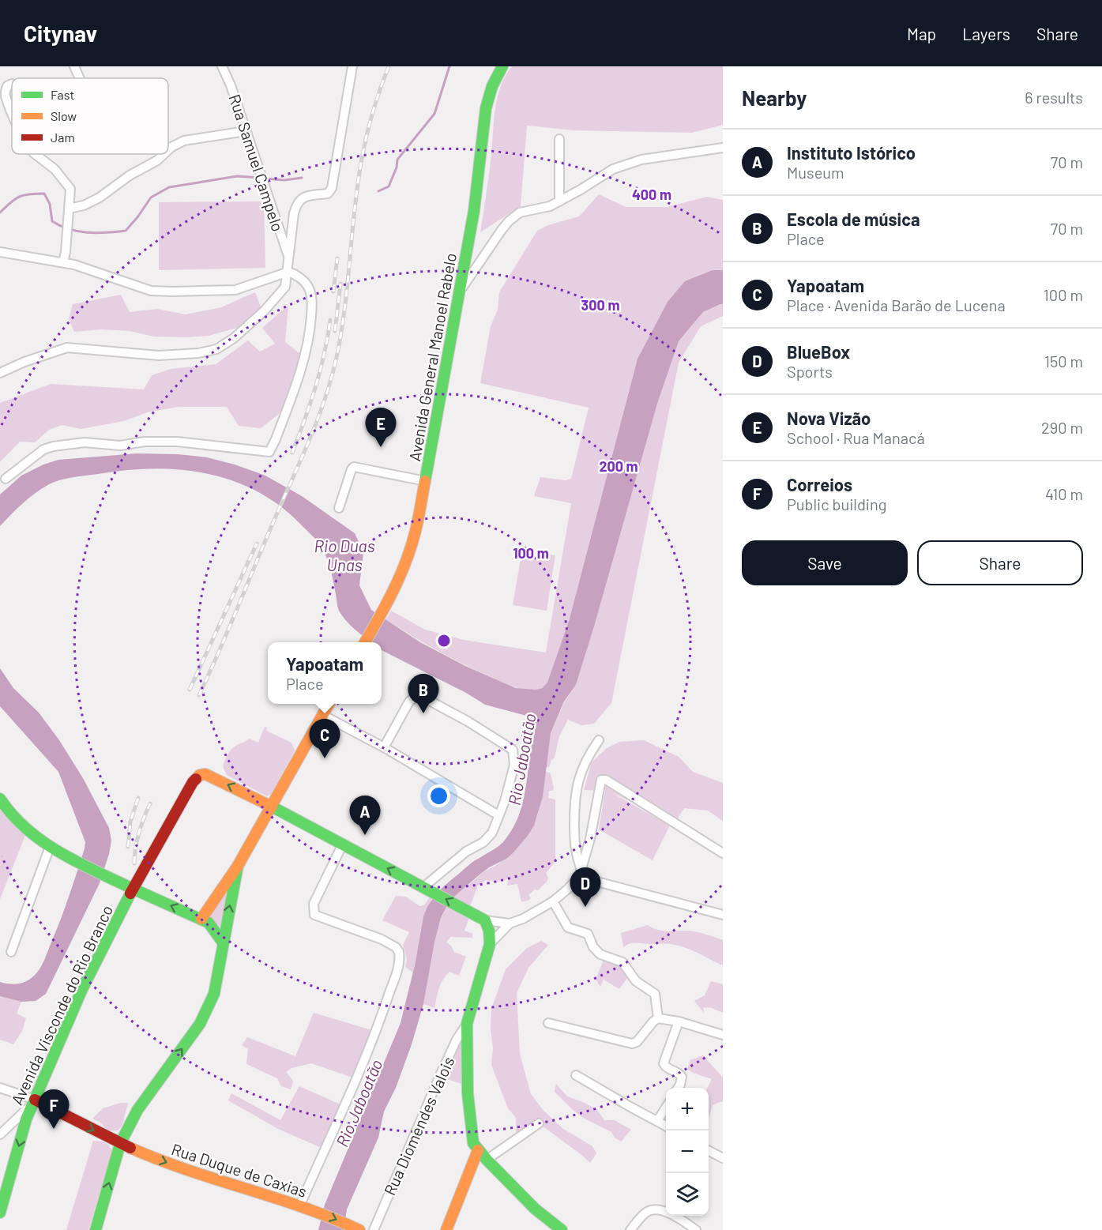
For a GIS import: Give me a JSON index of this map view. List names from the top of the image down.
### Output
{
  "streets": {
    "main road": ["Avenida General Manoel Rabelo", "Avenida Visconde do Rio Branco", "Rua Duque de Caxias"],
    "street": ["Rua Samuel Campelo", "Rua Diomendes Valois"]
  },
  "one_way": ["Rua Duque de Caxias"],
  "water": ["Rio Duas Unas", "Rio Jaboatão"],
  "legend": ["Fast", "Slow", "Jam"],
  "page": {
    "header": "Citynav",
    "nav": ["Map", "Layers", "Share"],
    "heading": ["Nearby", "6 results"],
    "list": [
      {
        "mark": "A",
        "name": "Instituto Istórico",
        "note": "Museum",
        "value": "70 m"
      },
      {
        "mark": "B",
        "name": "Escola de música",
        "note": "Place",
        "value": "70 m"
      },
      {
        "mark": "C",
        "name": "Yapoatam",
        "note": "Place · Avenida Barão de Lucena",
        "value": "100 m"
      },
      {
        "mark": "D",
        "name": "BlueBox",
        "note": "Sports",
        "value": "150 m"
      },
      {
        "mark": "E",
        "name": "Nova Vizão",
        "note": "School · Rua Manacá",
        "value": "290 m"
      },
      {
        "mark": "F",
        "name": "Correios",
        "note": "Public building",
        "value": "410 m"
      }
    ],
    "pins": [
      "E",
      "B",
      "C",
      "A",
      "D",
      "F"
    ],
    "buttons": ["Save", "Share"],
    "popup": ["Yapoatam", "Place"],
    "map_buttons": ["+", "−"]
  },
  "rings": [
    "400 m",
    "300 m",
    "200 m",
    "100 m"
  ]
}
